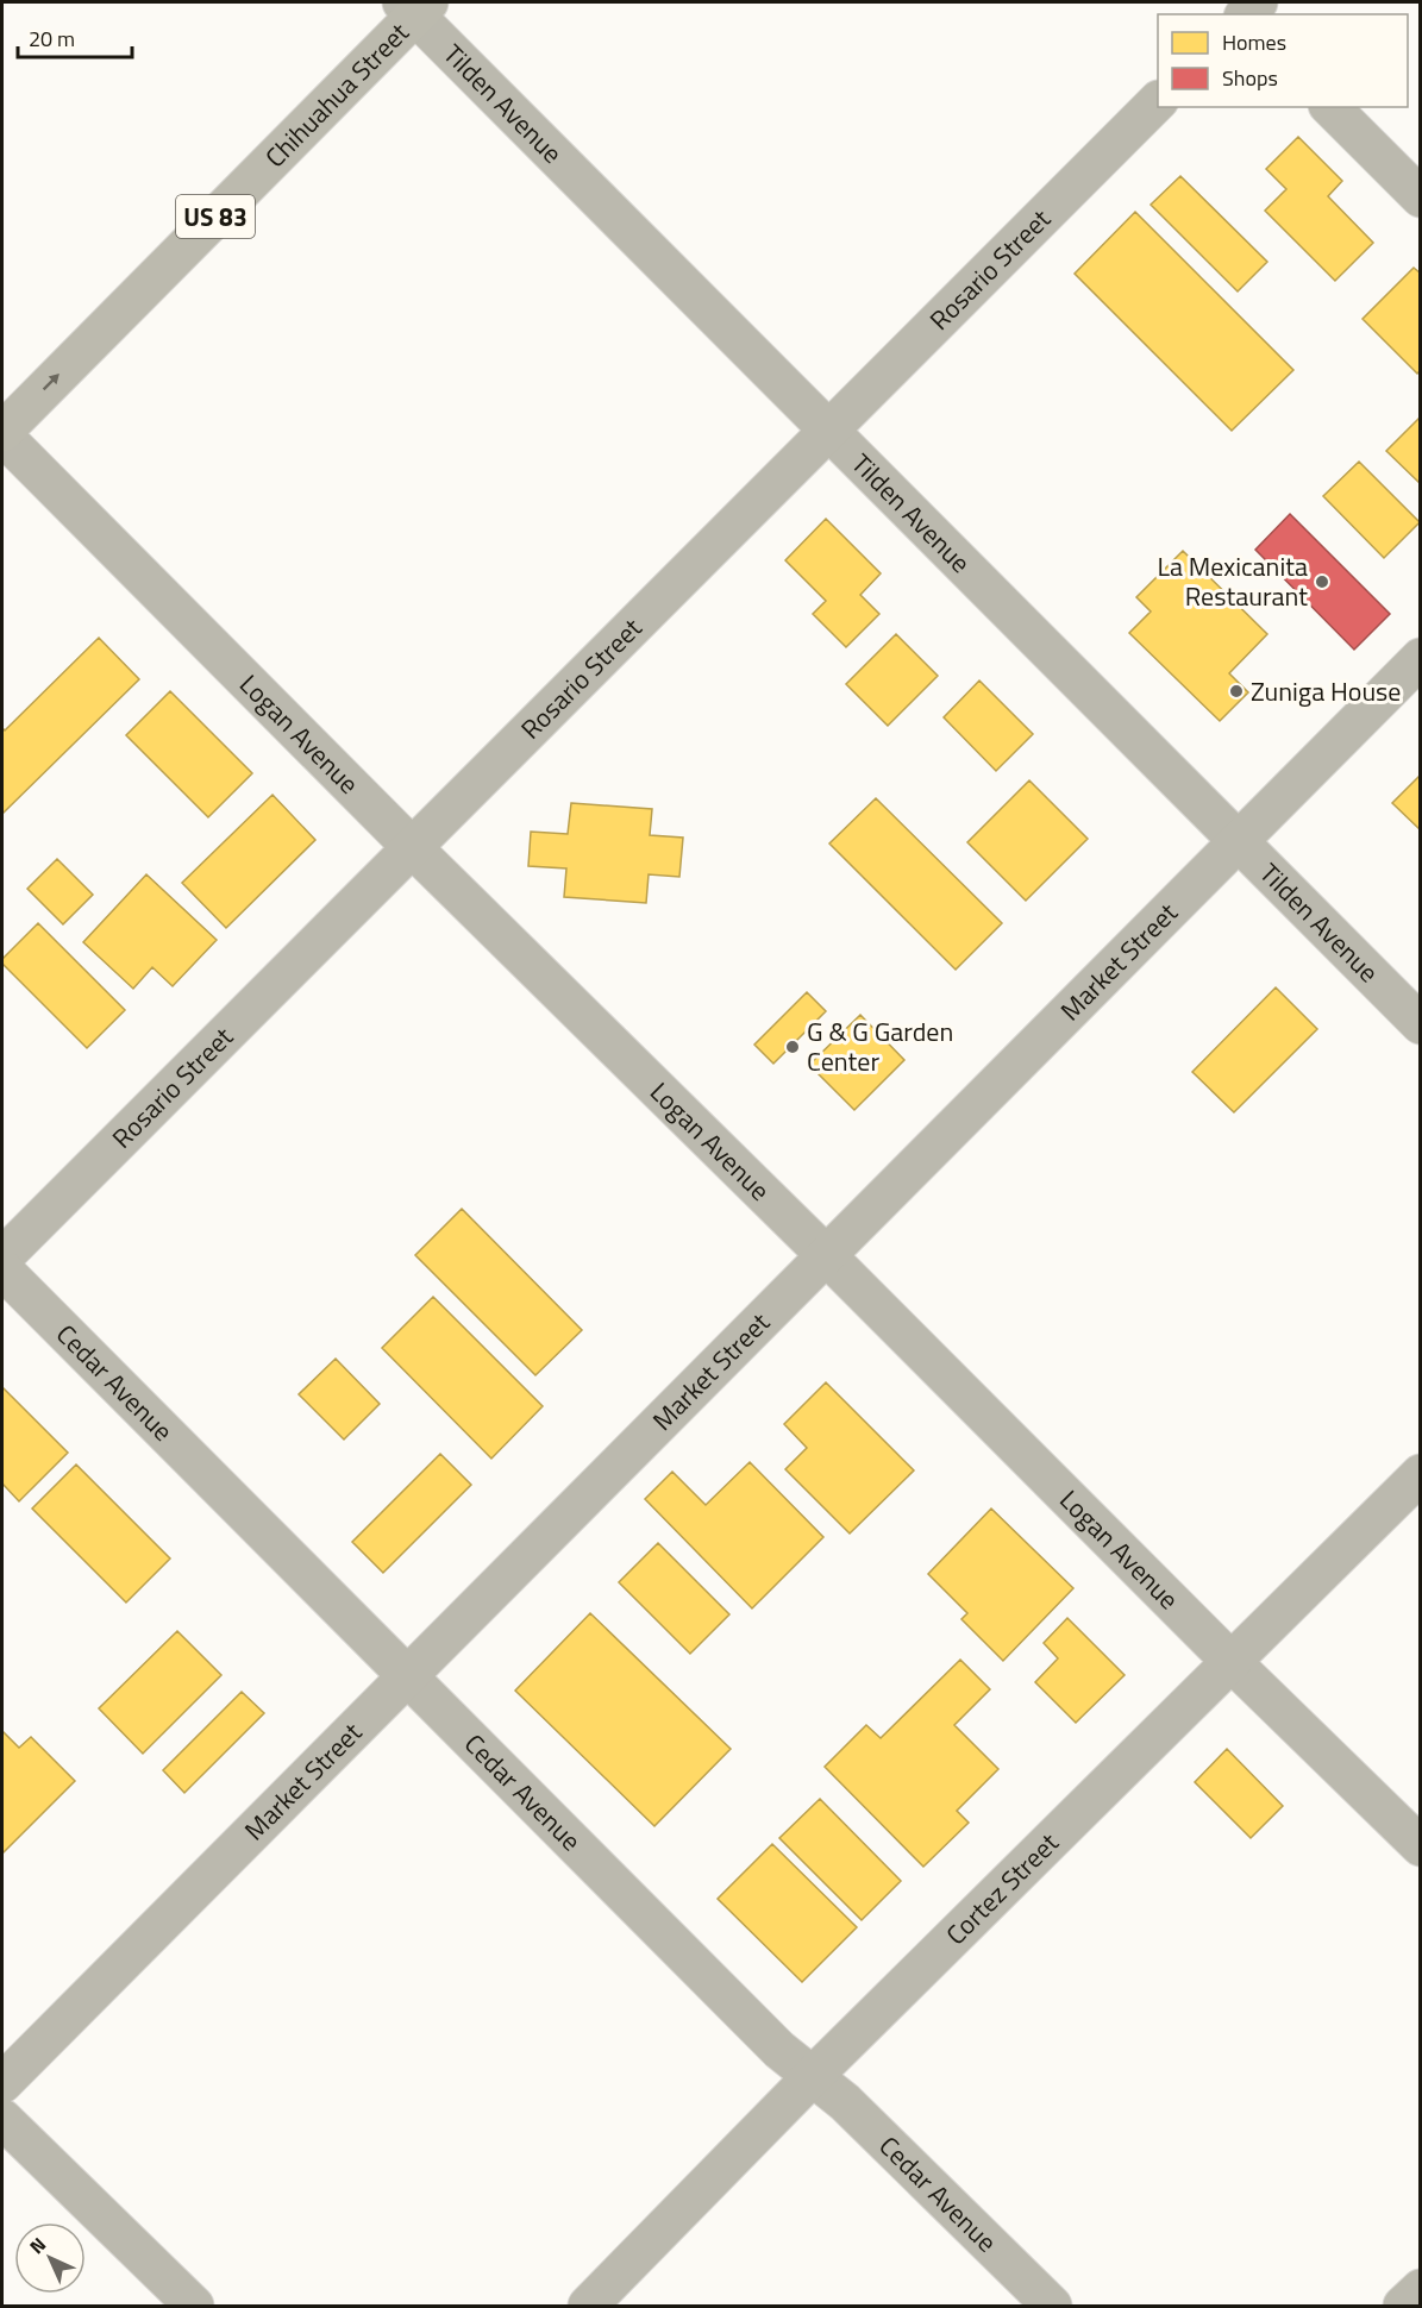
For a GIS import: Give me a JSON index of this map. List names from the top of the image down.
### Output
{
  "streets": {
    "main road": ["Chihuahua Street", "US 83"],
    "street": [
      "Tilden Avenue",
      "Rosario Street",
      "Logan Avenue",
      "Market Street",
      "Cedar Avenue",
      "Cortez Street"
    ]
  },
  "crossings": [
    ["Chihuahua Street", "Tilden Avenue"],
    ["Chihuahua Street", "Logan Avenue"],
    ["Tilden Avenue", "Rosario Street"],
    ["Tilden Avenue", "Market Street"],
    ["Rosario Street", "Logan Avenue"],
    ["Logan Avenue", "Market Street"],
    ["Logan Avenue", "Cortez Street"],
    ["Market Street", "Cedar Avenue"],
    ["Cedar Avenue", "Cortez Street"]
  ],
  "one_way": ["Chihuahua Street"],
  "places": ["La Mexicanita Restaurant", "Zuniga House", "G & G Garden Center"],
  "legend": ["Homes", "Shops"],
  "scale_bar": "20 m",
  "north": "top left"
}
